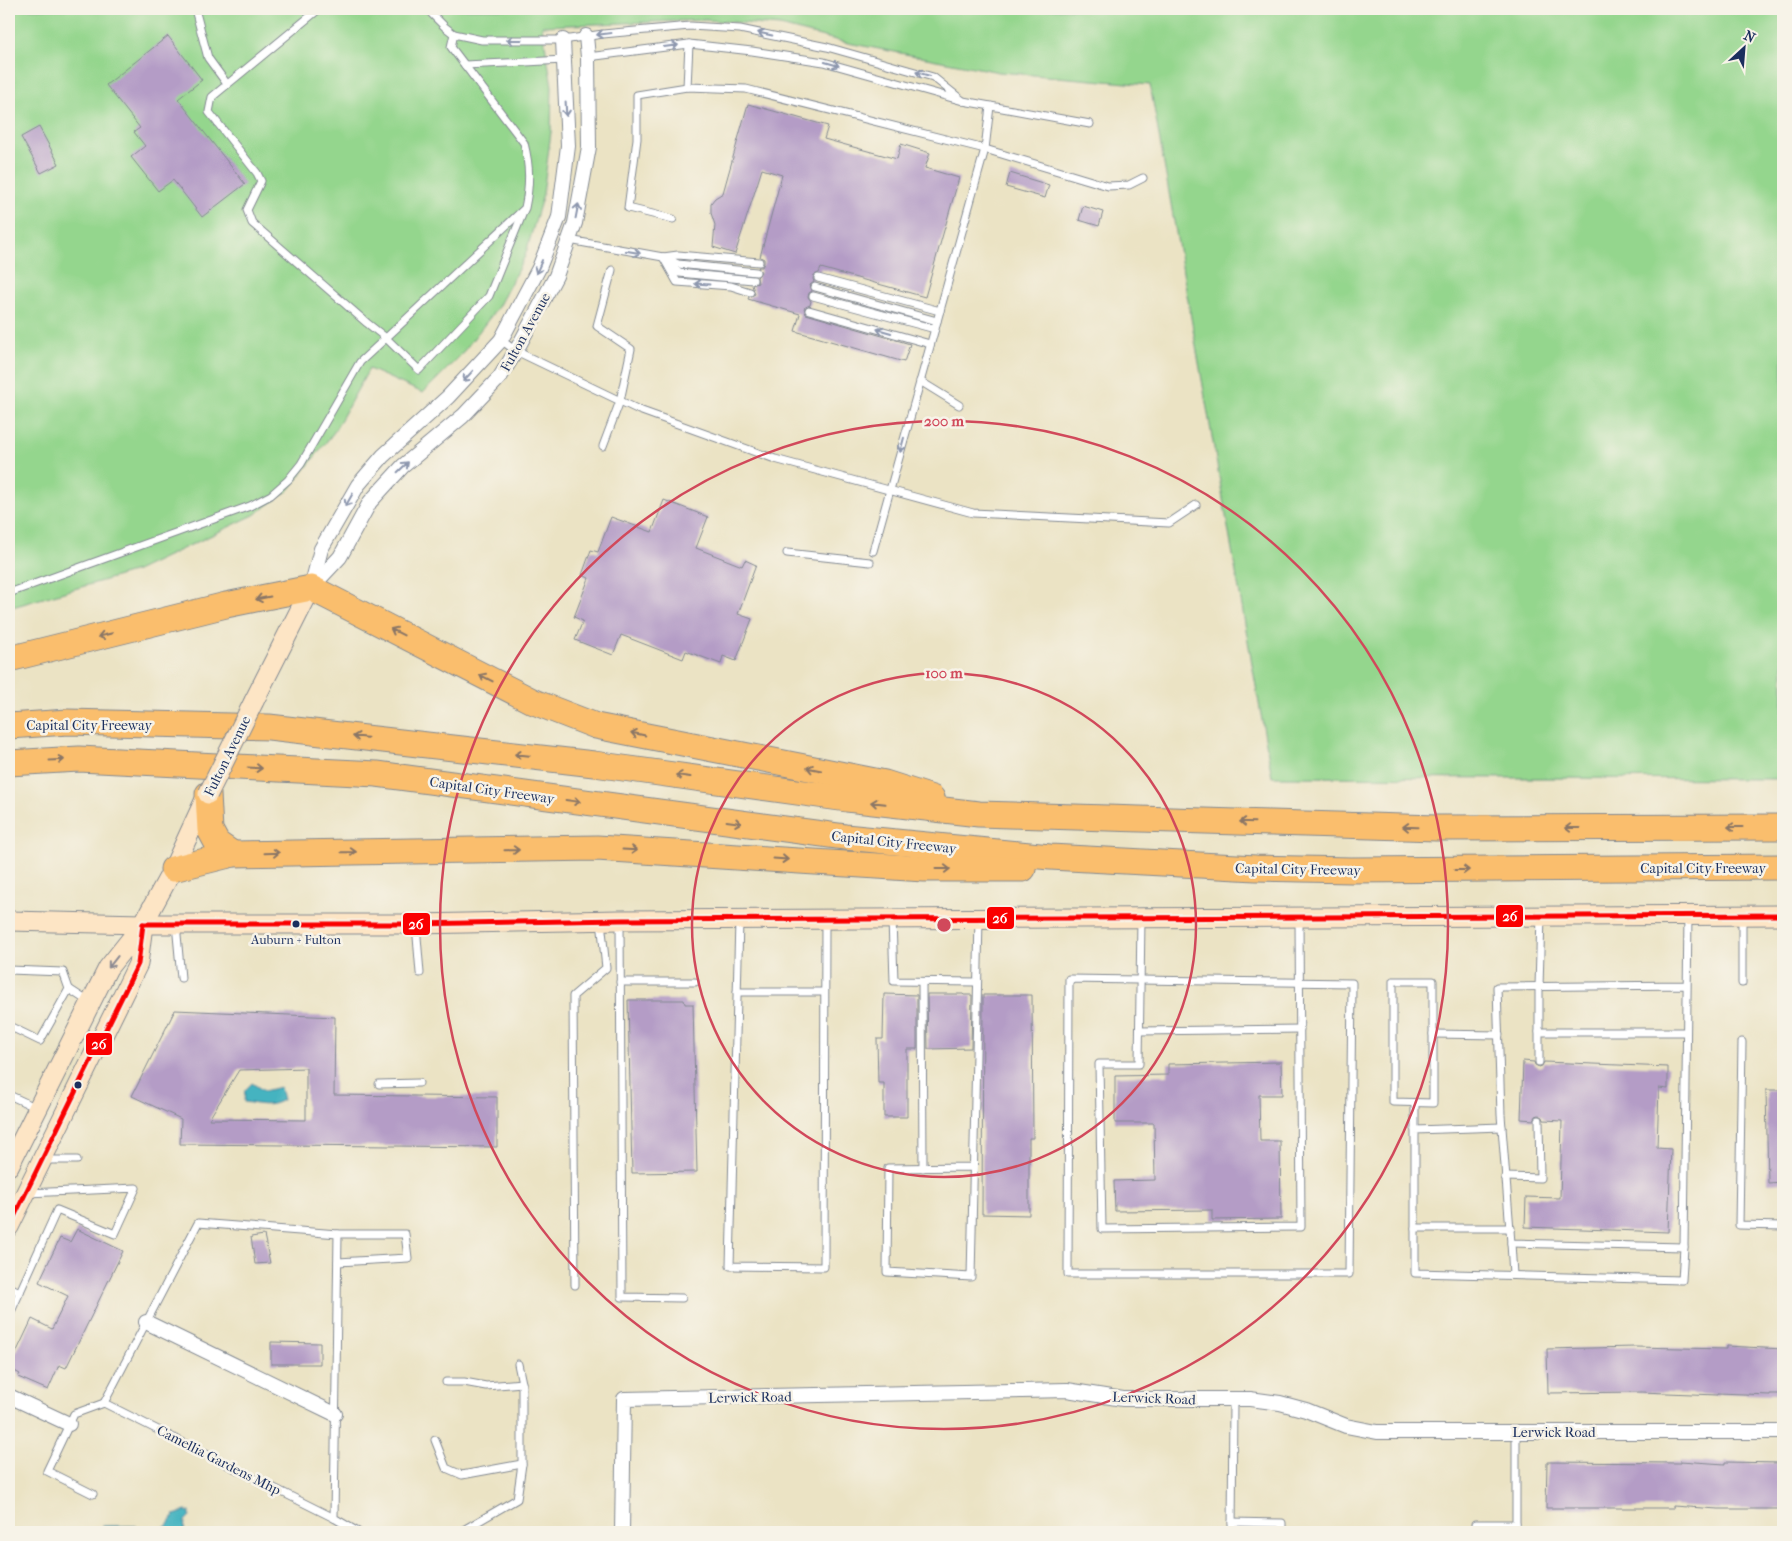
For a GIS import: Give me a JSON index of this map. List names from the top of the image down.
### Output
{
  "streets": {
    "highway": ["Capital City Freeway"],
    "main road": ["Fulton Avenue"],
    "street": ["Lerwick Road"],
    "lane": ["Camellia Gardens Mhp"]
  },
  "places": ["Auburn + Fulton"],
  "lines": ["transit line 26"],
  "north": "top right",
  "rings": ["200 m", "100 m"]
}
